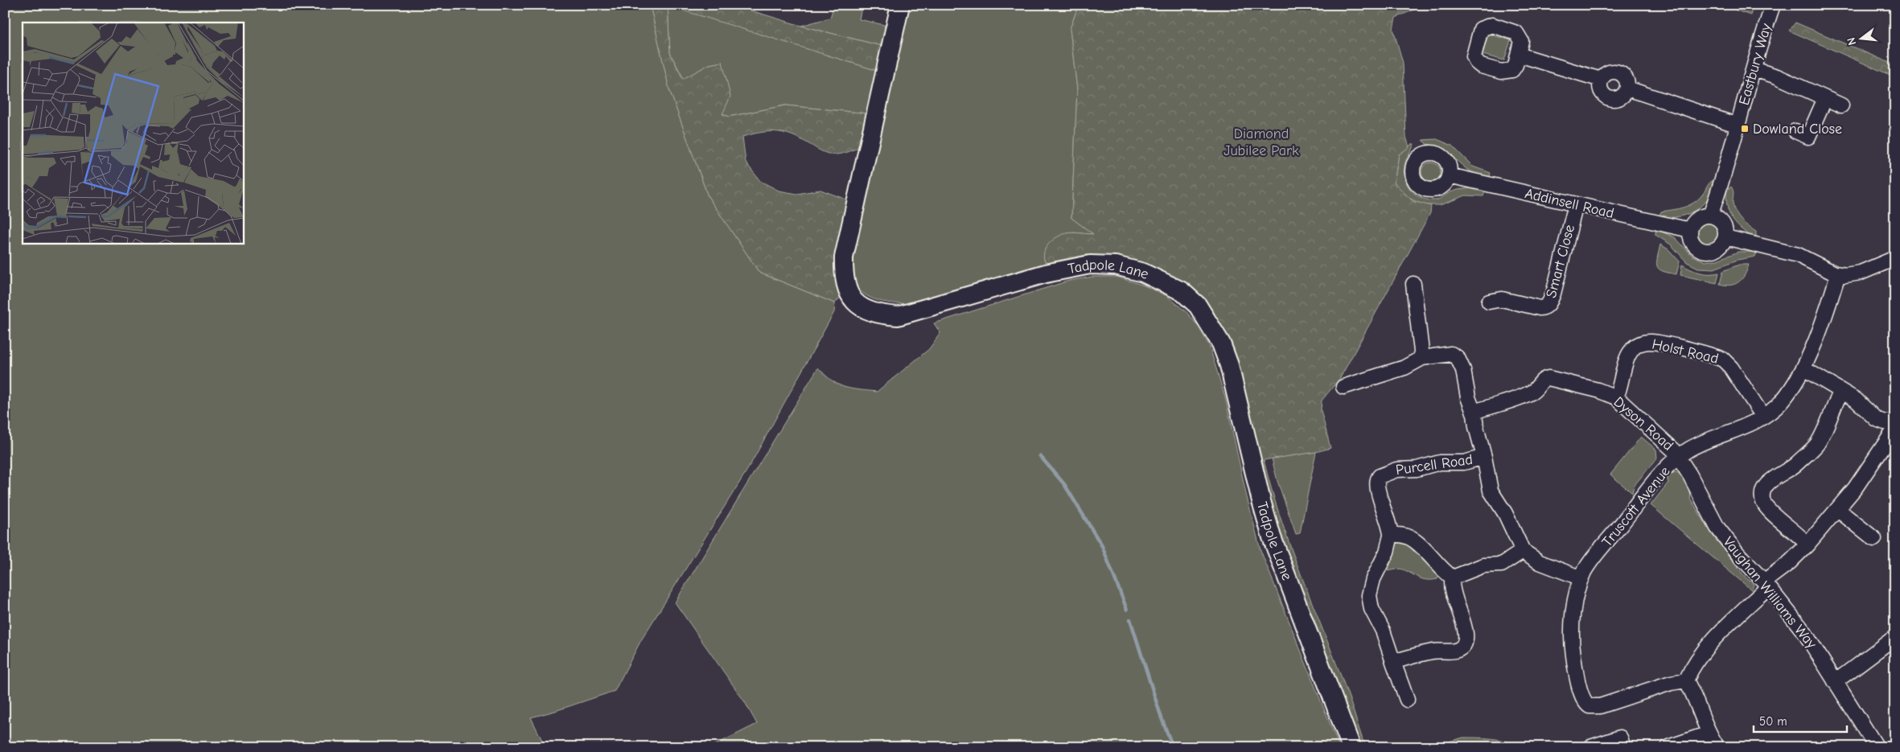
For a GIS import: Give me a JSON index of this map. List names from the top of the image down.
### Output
{
  "streets": {
    "street": [
      "Eastbury Way",
      "Addinsell Road",
      "Smart Close",
      "Tadpole Lane",
      "Holst Road",
      "Dyson Road",
      "Purcell Road",
      "Truscott Avenue",
      "Vaughan Williams Way"
    ]
  },
  "crossings": [
    ["Eastbury Way", "Addinsell Road"],
    ["Addinsell Road", "Smart Close"],
    ["Holst Road", "Dyson Road"],
    ["Holst Road", "Truscott Avenue"],
    ["Dyson Road", "Purcell Road"],
    ["Dyson Road", "Truscott Avenue"],
    ["Dyson Road", "Vaughan Williams Way"],
    ["Truscott Avenue", "Vaughan Williams Way"]
  ],
  "parks": ["Diamond Jubilee Park"],
  "places": {
    "transit": ["Dowland Close"]
  },
  "scale_bar": "50 m",
  "north": "left"
}
